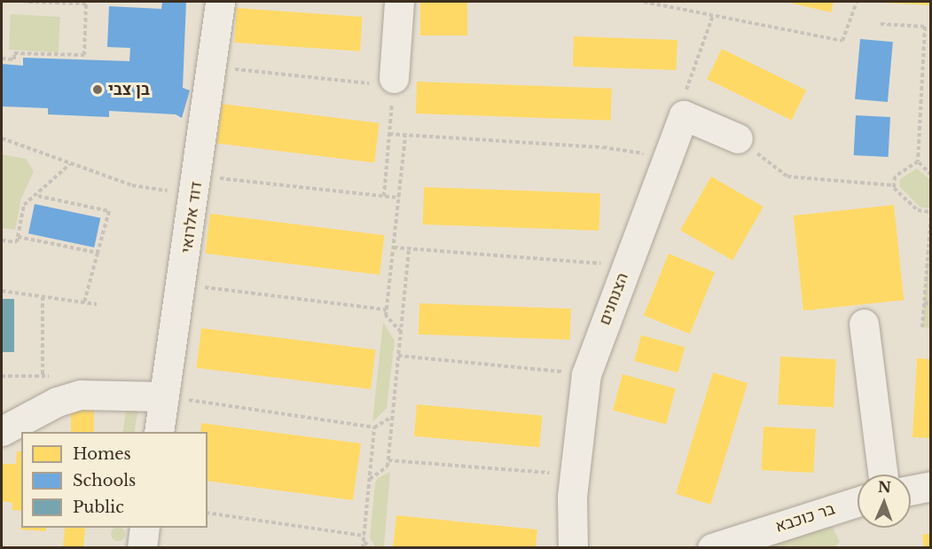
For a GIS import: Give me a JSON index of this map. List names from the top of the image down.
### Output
{
  "streets": {
    "street": ["דוד אלרואי", "הצנחנים", "בר כוכבא"]
  },
  "places": ["בן צבי"],
  "legend": ["Homes", "Schools", "Public"],
  "north": "top"
}
